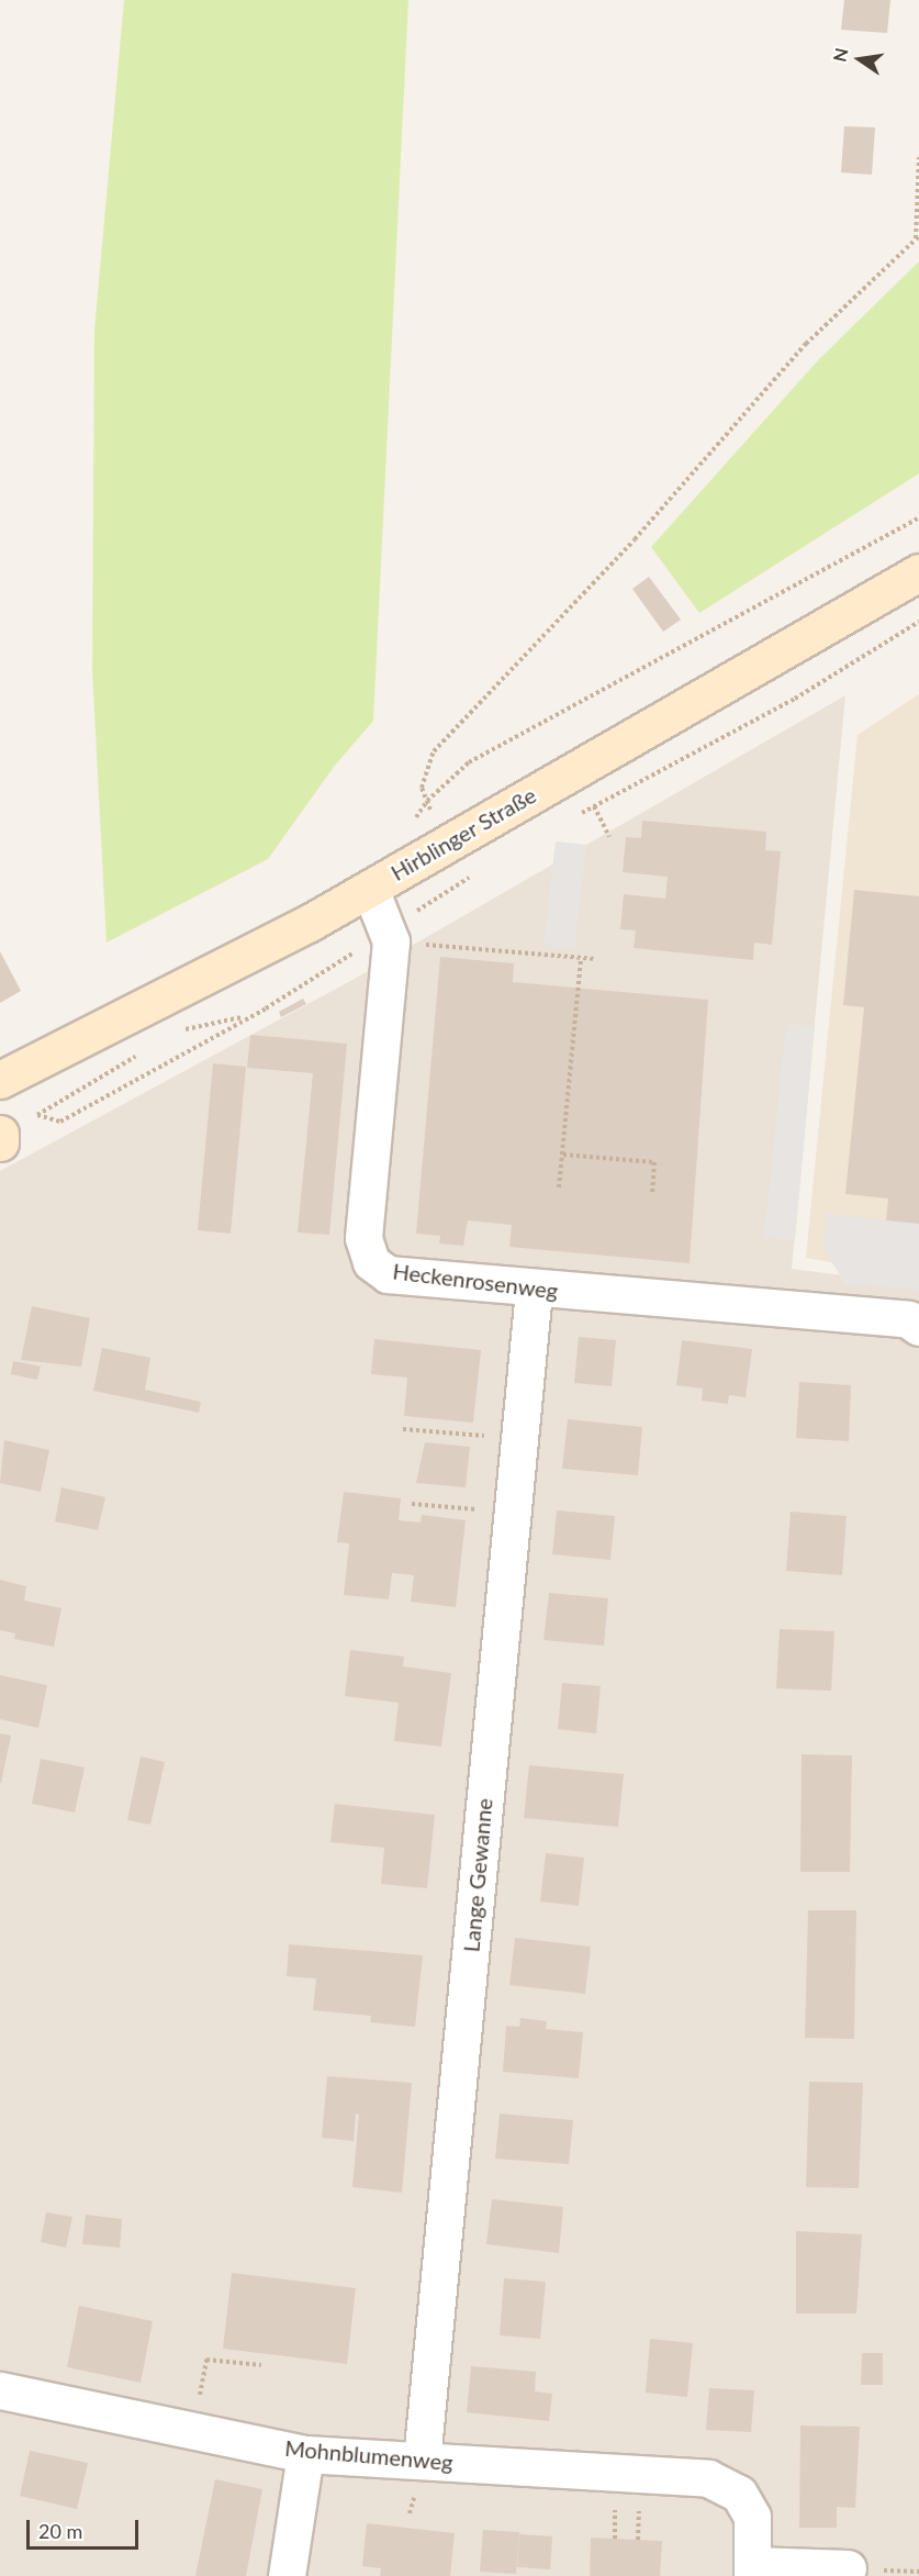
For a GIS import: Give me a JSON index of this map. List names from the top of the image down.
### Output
{
  "streets": {
    "street": [
      "Hirblinger Straße",
      "Heckenrosenweg",
      "Lange Gewanne",
      "Mohnblumenweg"
    ]
  },
  "crossings": [
    ["Hirblinger Straße", "Heckenrosenweg"],
    ["Heckenrosenweg", "Lange Gewanne"],
    ["Lange Gewanne", "Mohnblumenweg"]
  ],
  "scale_bar": "20 m",
  "north": "left"
}
